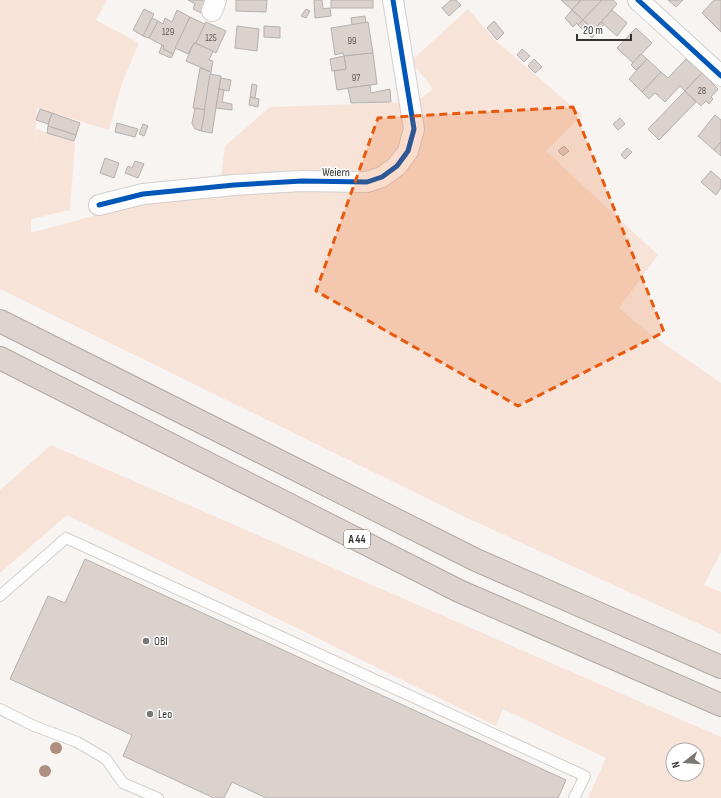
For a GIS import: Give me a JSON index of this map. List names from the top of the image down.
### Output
{
  "streets": {
    "highway": ["A 44"],
    "street": ["Weiern"]
  },
  "places": ["OBI", "Leo"],
  "house_numbers": [
    "129",
    "125",
    "99",
    "97",
    "28"
  ],
  "scale_bar": "20 m",
  "north": "left"
}
